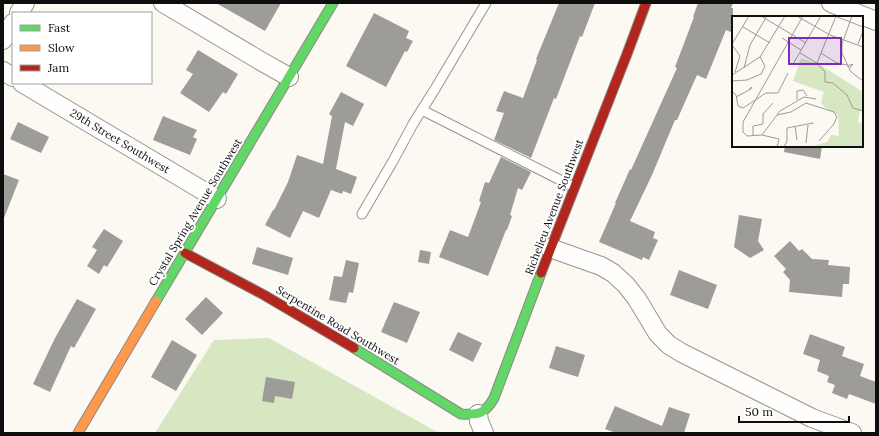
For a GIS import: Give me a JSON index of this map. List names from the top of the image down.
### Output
{
  "streets": {
    "street": [
      "29th Street Southwest",
      "Richelieu Avenue Southwest",
      "Crystal Spring Avenue Southwest",
      "Serpentine Road Southwest"
    ]
  },
  "crossings": [
    ["29th Street Southwest", "Crystal Spring Avenue Southwest"],
    ["Richelieu Avenue Southwest", "Serpentine Road Southwest"],
    ["Crystal Spring Avenue Southwest", "Serpentine Road Southwest"]
  ],
  "legend": ["Fast", "Slow", "Jam"],
  "scale_bar": "50 m"
}
